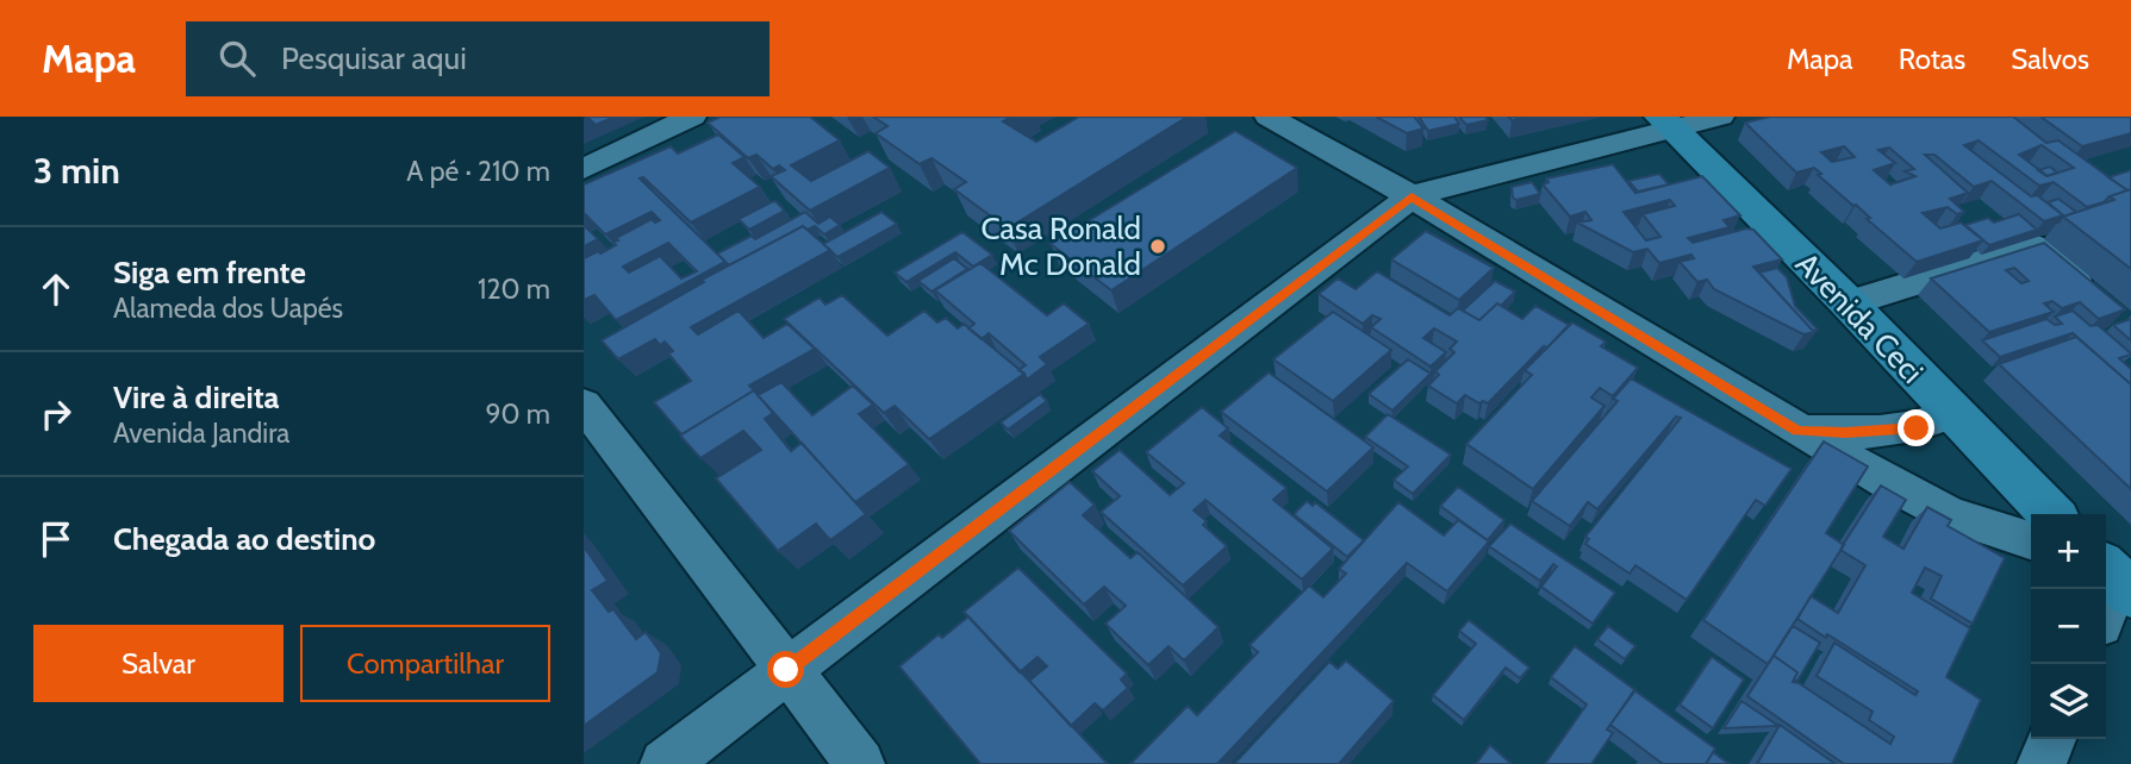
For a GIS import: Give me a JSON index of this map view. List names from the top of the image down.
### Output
{
  "streets": {
    "street": ["Avenida Ceci"]
  },
  "places": ["Casa Ronald Mc Donald"],
  "page": {
    "header": "Mapa",
    "search": "Pesquisar aqui",
    "nav": ["Mapa", "Rotas", "Salvos"],
    "heading": ["3 min", "A pé · 210 m"],
    "list": [
      ["Siga em frente", "Alameda dos Uapés", "120 m"],
      ["Vire à direita", "Avenida Jandira", "90 m"],
      "Chegada ao destino"
    ],
    "map_buttons": ["+", "−"],
    "buttons": ["Salvar", "Compartilhar"]
  }
}
